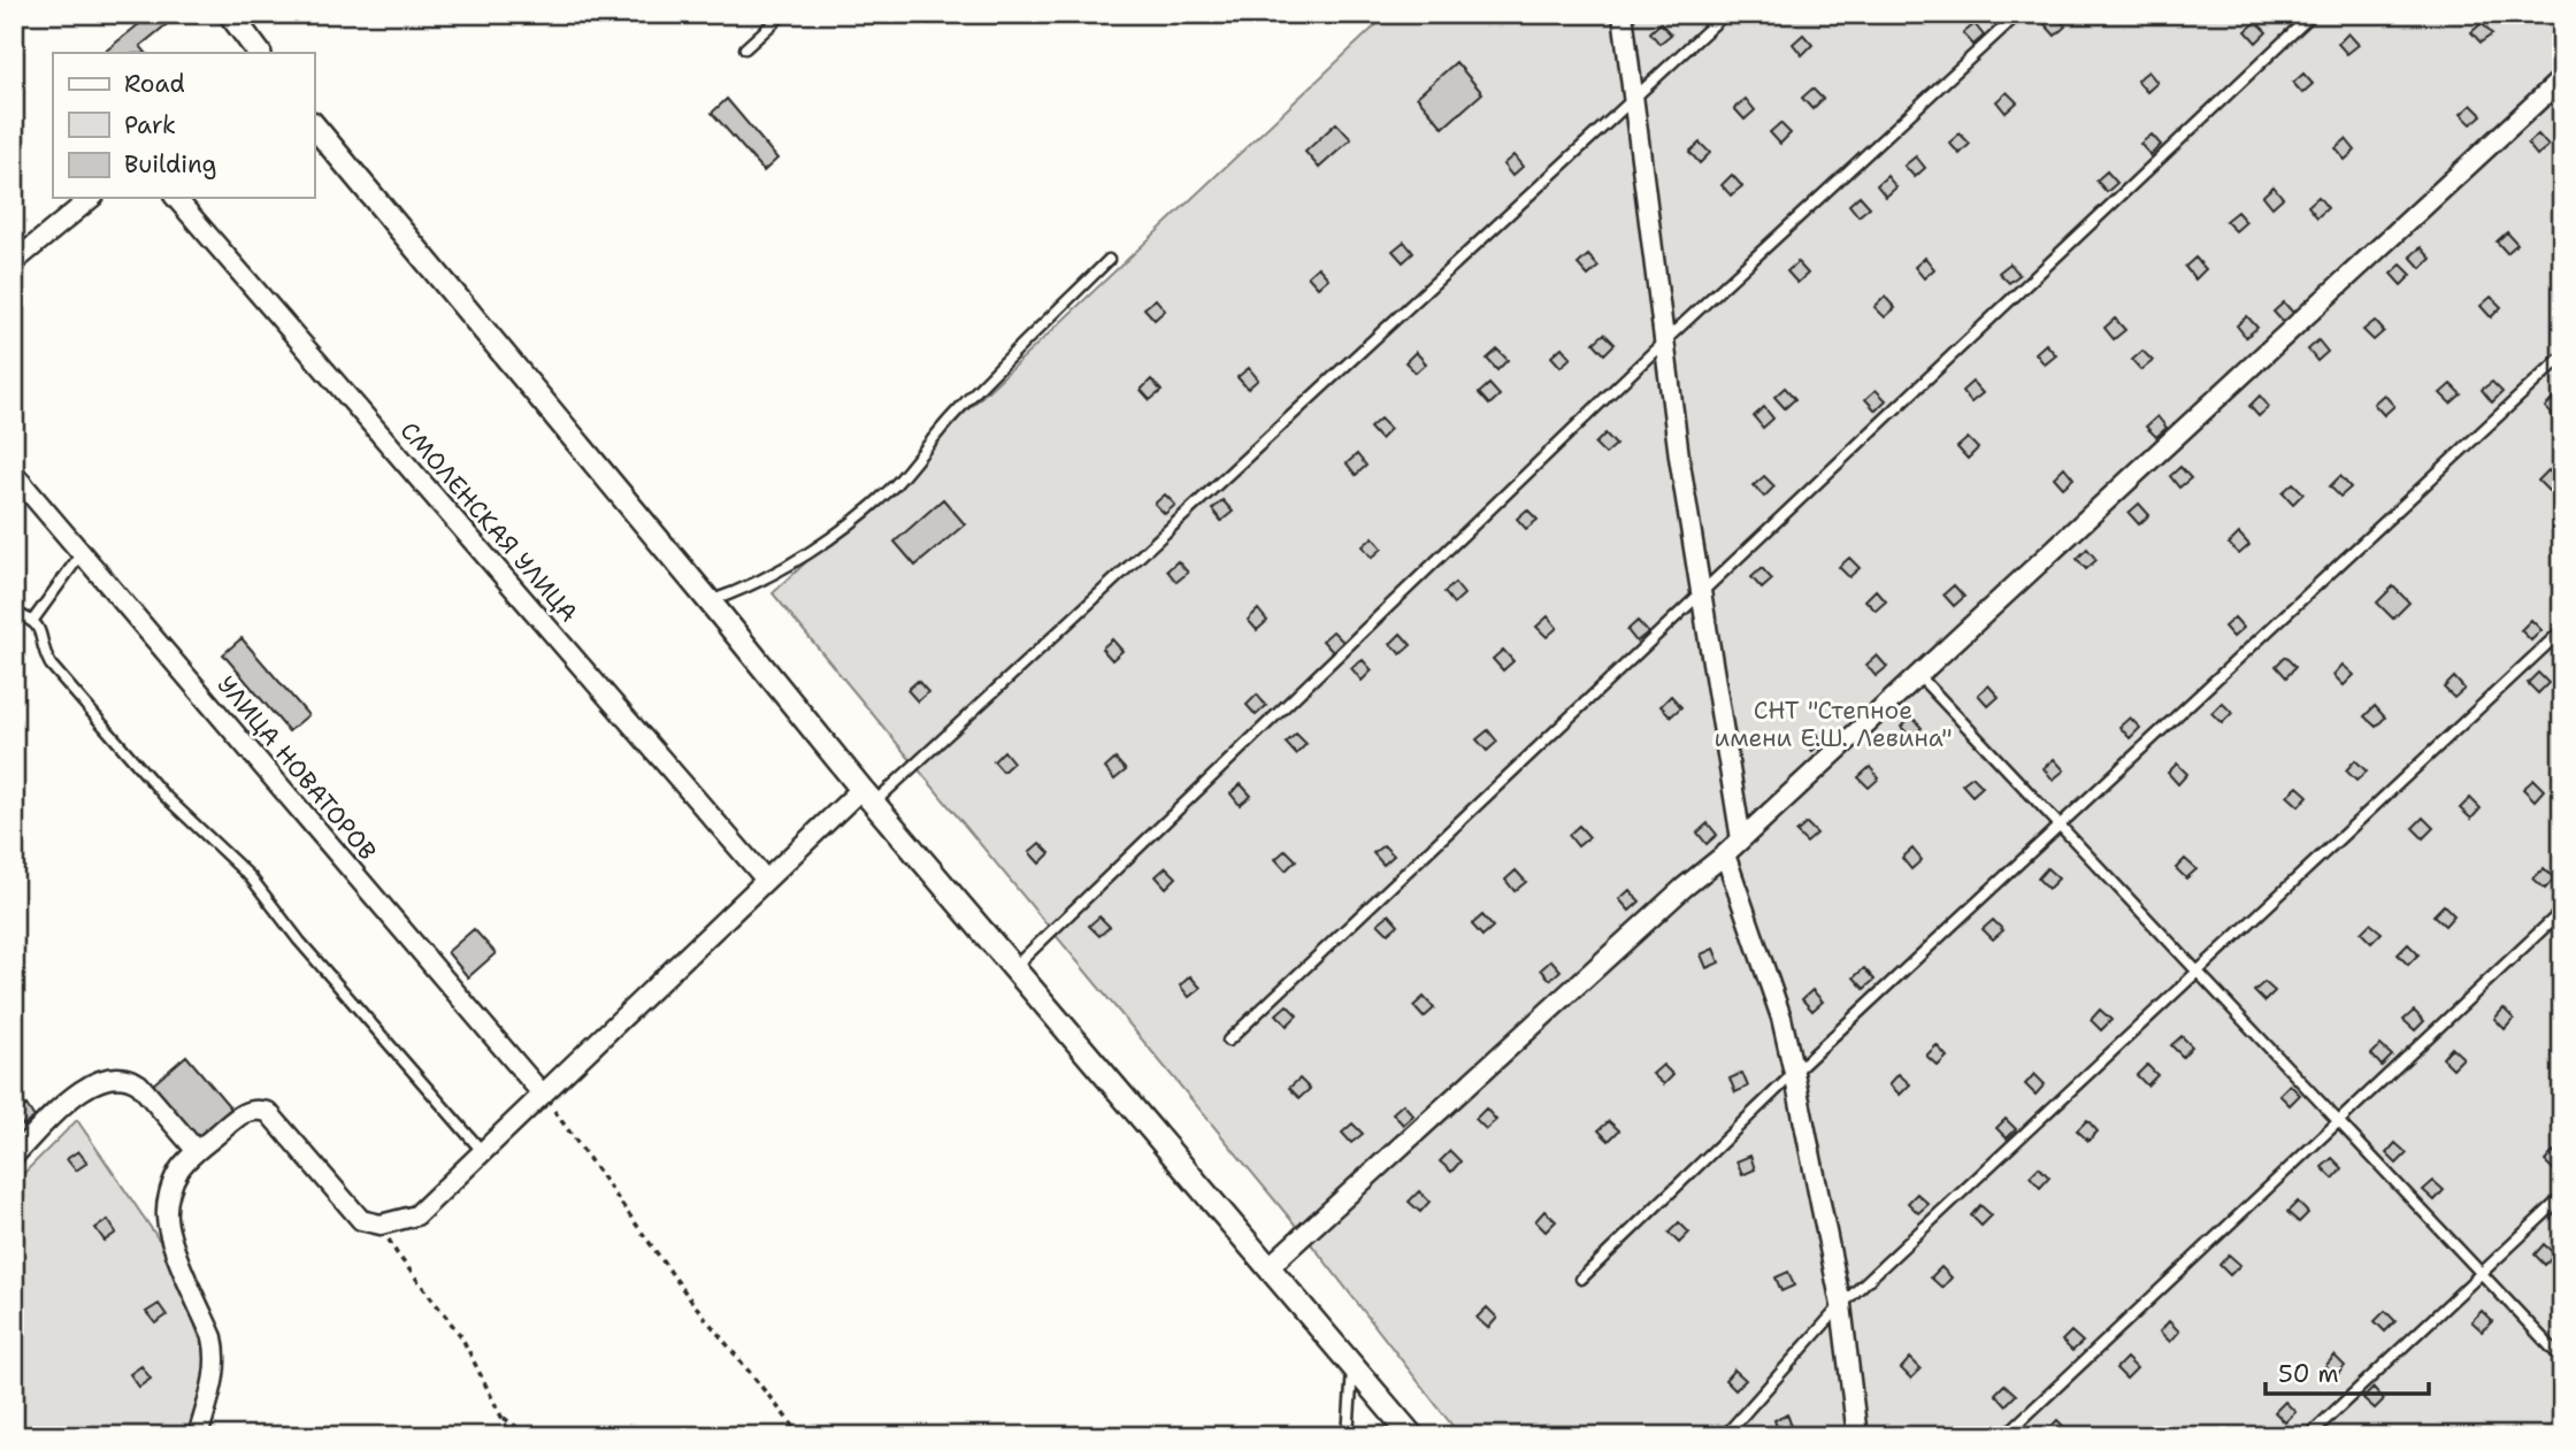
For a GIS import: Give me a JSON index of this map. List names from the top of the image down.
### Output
{
  "streets": {
    "street": ["СМОЛЕНСКАЯ УЛИЦА", "УЛИЦА НОВАТОРОВ"]
  },
  "parks": ["СНТ \"Степное имени Е.Ш. Левина\""],
  "legend": ["Road", "Park", "Building"],
  "scale_bar": "50 m"
}
